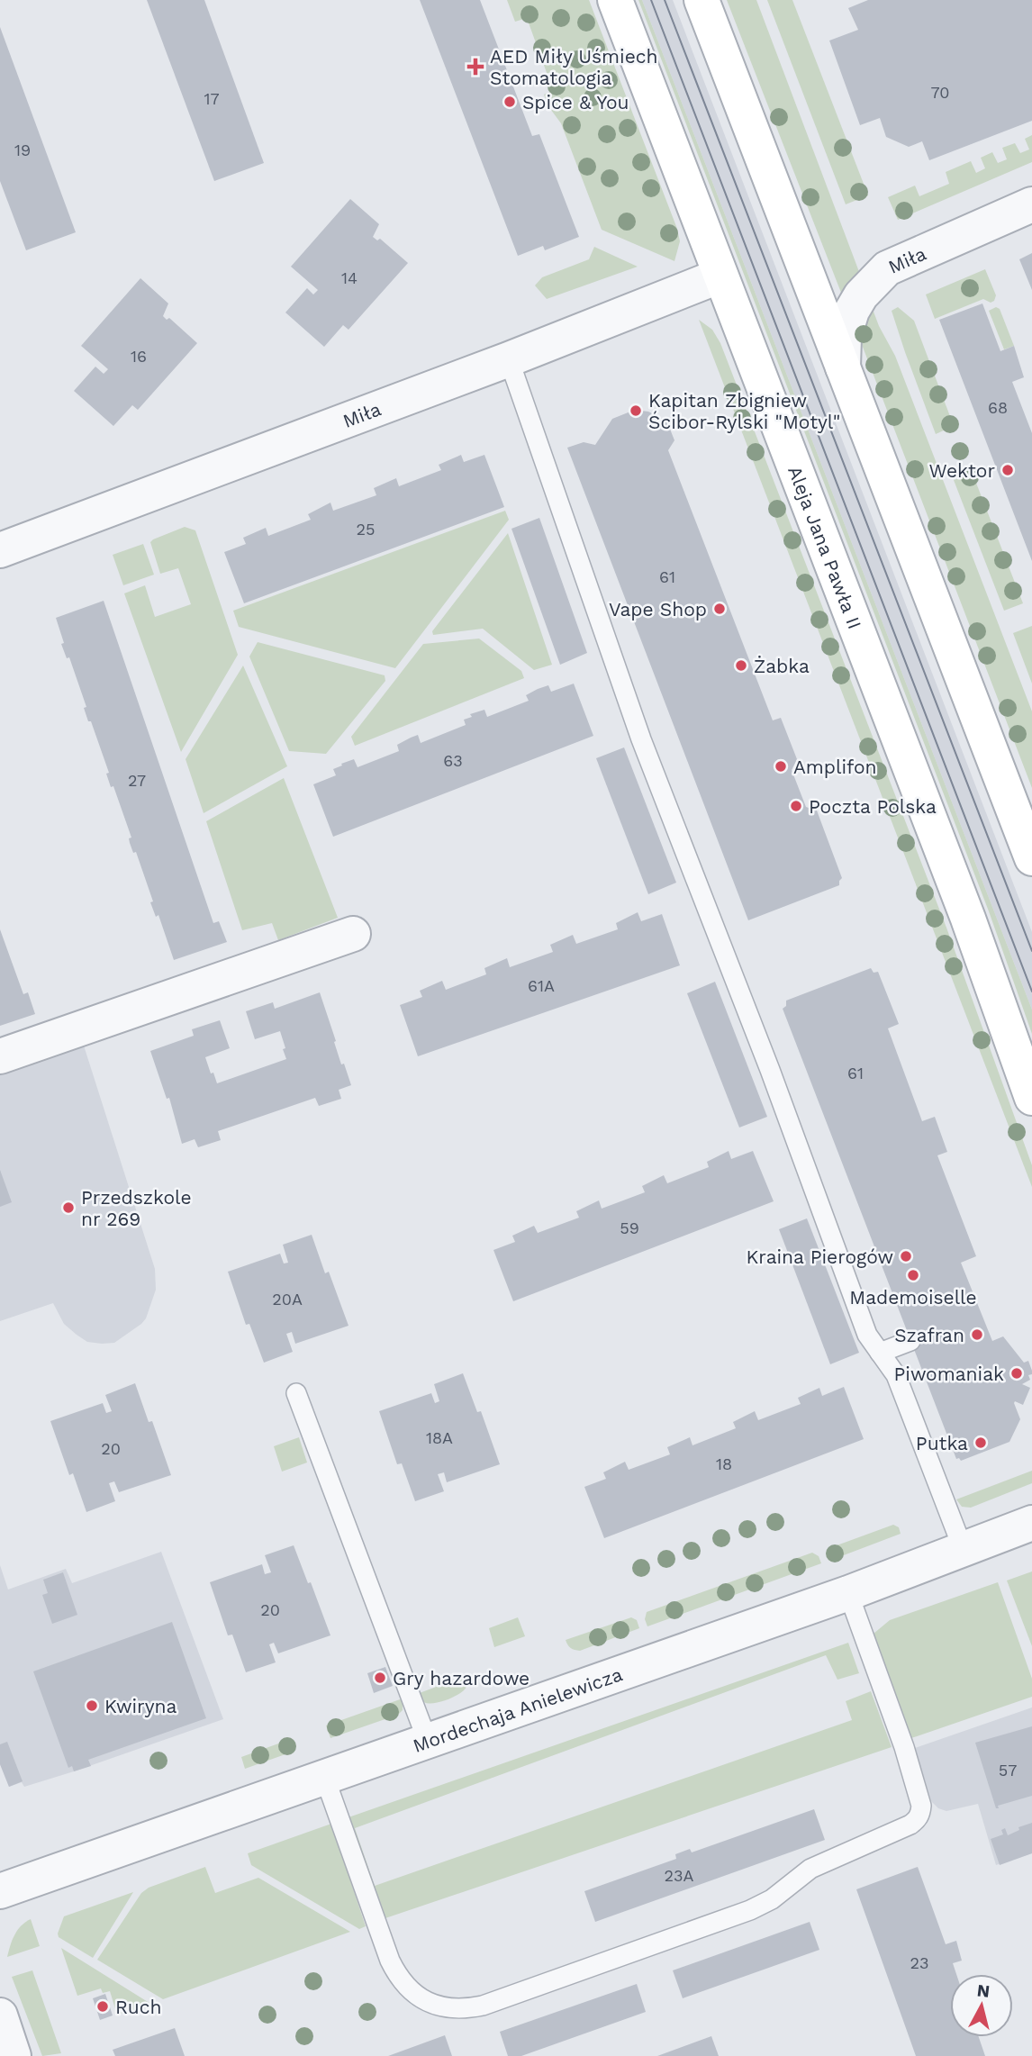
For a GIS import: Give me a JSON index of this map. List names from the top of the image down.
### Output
{
  "streets": {
    "main road": ["Aleja Jana Pawła II"],
    "street": ["Miła", "Mordechaja Anielewicza"]
  },
  "crossings": [
    ["Miła", "Aleja Jana Pawła II"]
  ],
  "places": {
    "health": ["AED Miły Uśmiech Stomatologia"],
    "other": [
      "Spice & You",
      "Kapitan Zbigniew Ścibor-Rylski \"Motyl\"",
      "Wektor",
      "Vape Shop",
      "Żabka",
      "Amplifon",
      "Poczta Polska",
      "Przedszkole nr 269",
      "Kraina Pierogów",
      "Mademoiselle",
      "Szafran",
      "Piwomaniak",
      "Putka",
      "Gry hazardowe",
      "Kwiryna",
      "Ruch"
    ]
  },
  "house_numbers": [
    "70",
    "17",
    "19",
    "14",
    "16",
    "68",
    "25",
    "61",
    "63",
    "27",
    "61A",
    "61",
    "59",
    "20A",
    "18A",
    "20",
    "18",
    "20",
    "57",
    "23A",
    "23"
  ],
  "north": "top"
}
